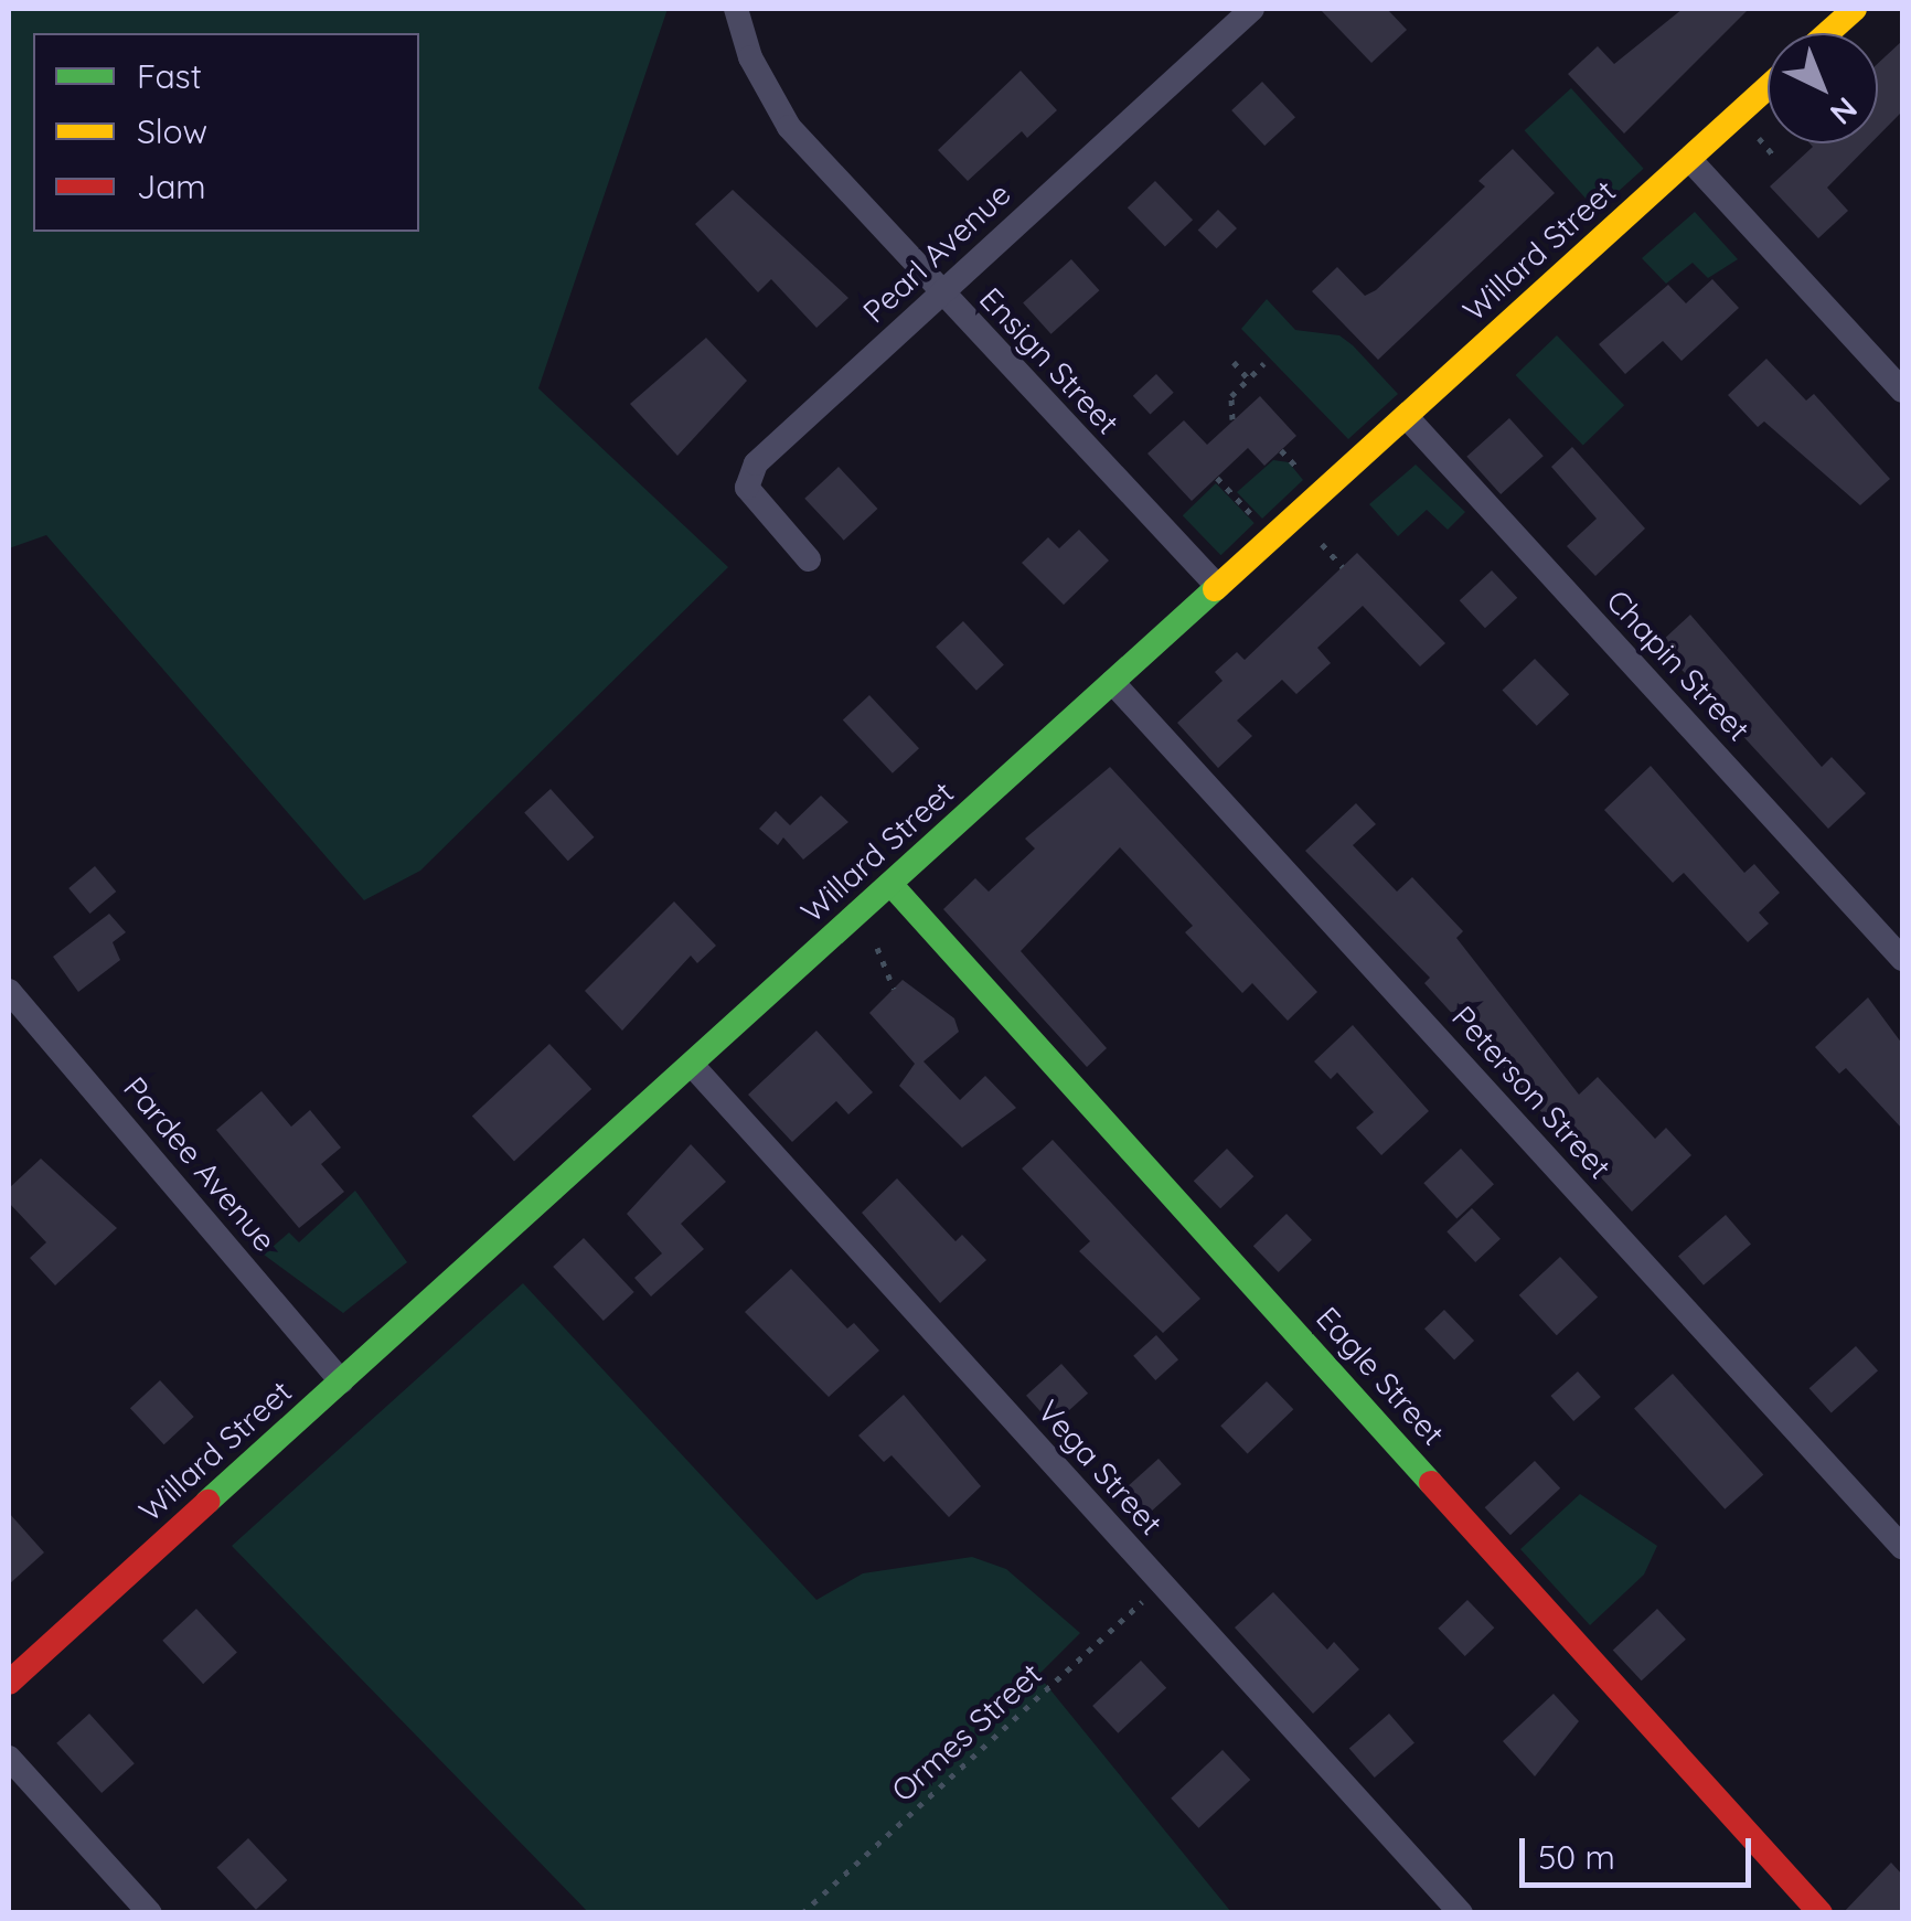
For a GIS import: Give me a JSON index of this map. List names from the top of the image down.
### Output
{
  "streets": {
    "street": [
      "Willard Street",
      "Pearl Avenue",
      "Ensign Street",
      "Chapin Street",
      "Peterson Street",
      "Pardee Avenue",
      "Eagle Street",
      "Vega Street"
    ],
    "path": ["Ormes Street"]
  },
  "crossings": [
    ["Willard Street", "Ensign Street"],
    ["Willard Street", "Chapin Street"],
    ["Willard Street", "Peterson Street"],
    ["Willard Street", "Pardee Avenue"],
    ["Willard Street", "Eagle Street"],
    ["Willard Street", "Vega Street"],
    ["Pearl Avenue", "Ensign Street"],
    ["Vega Street", "Ormes Street"]
  ],
  "legend": ["Fast", "Slow", "Jam"],
  "scale_bar": "50 m",
  "north": "bottom right"
}
